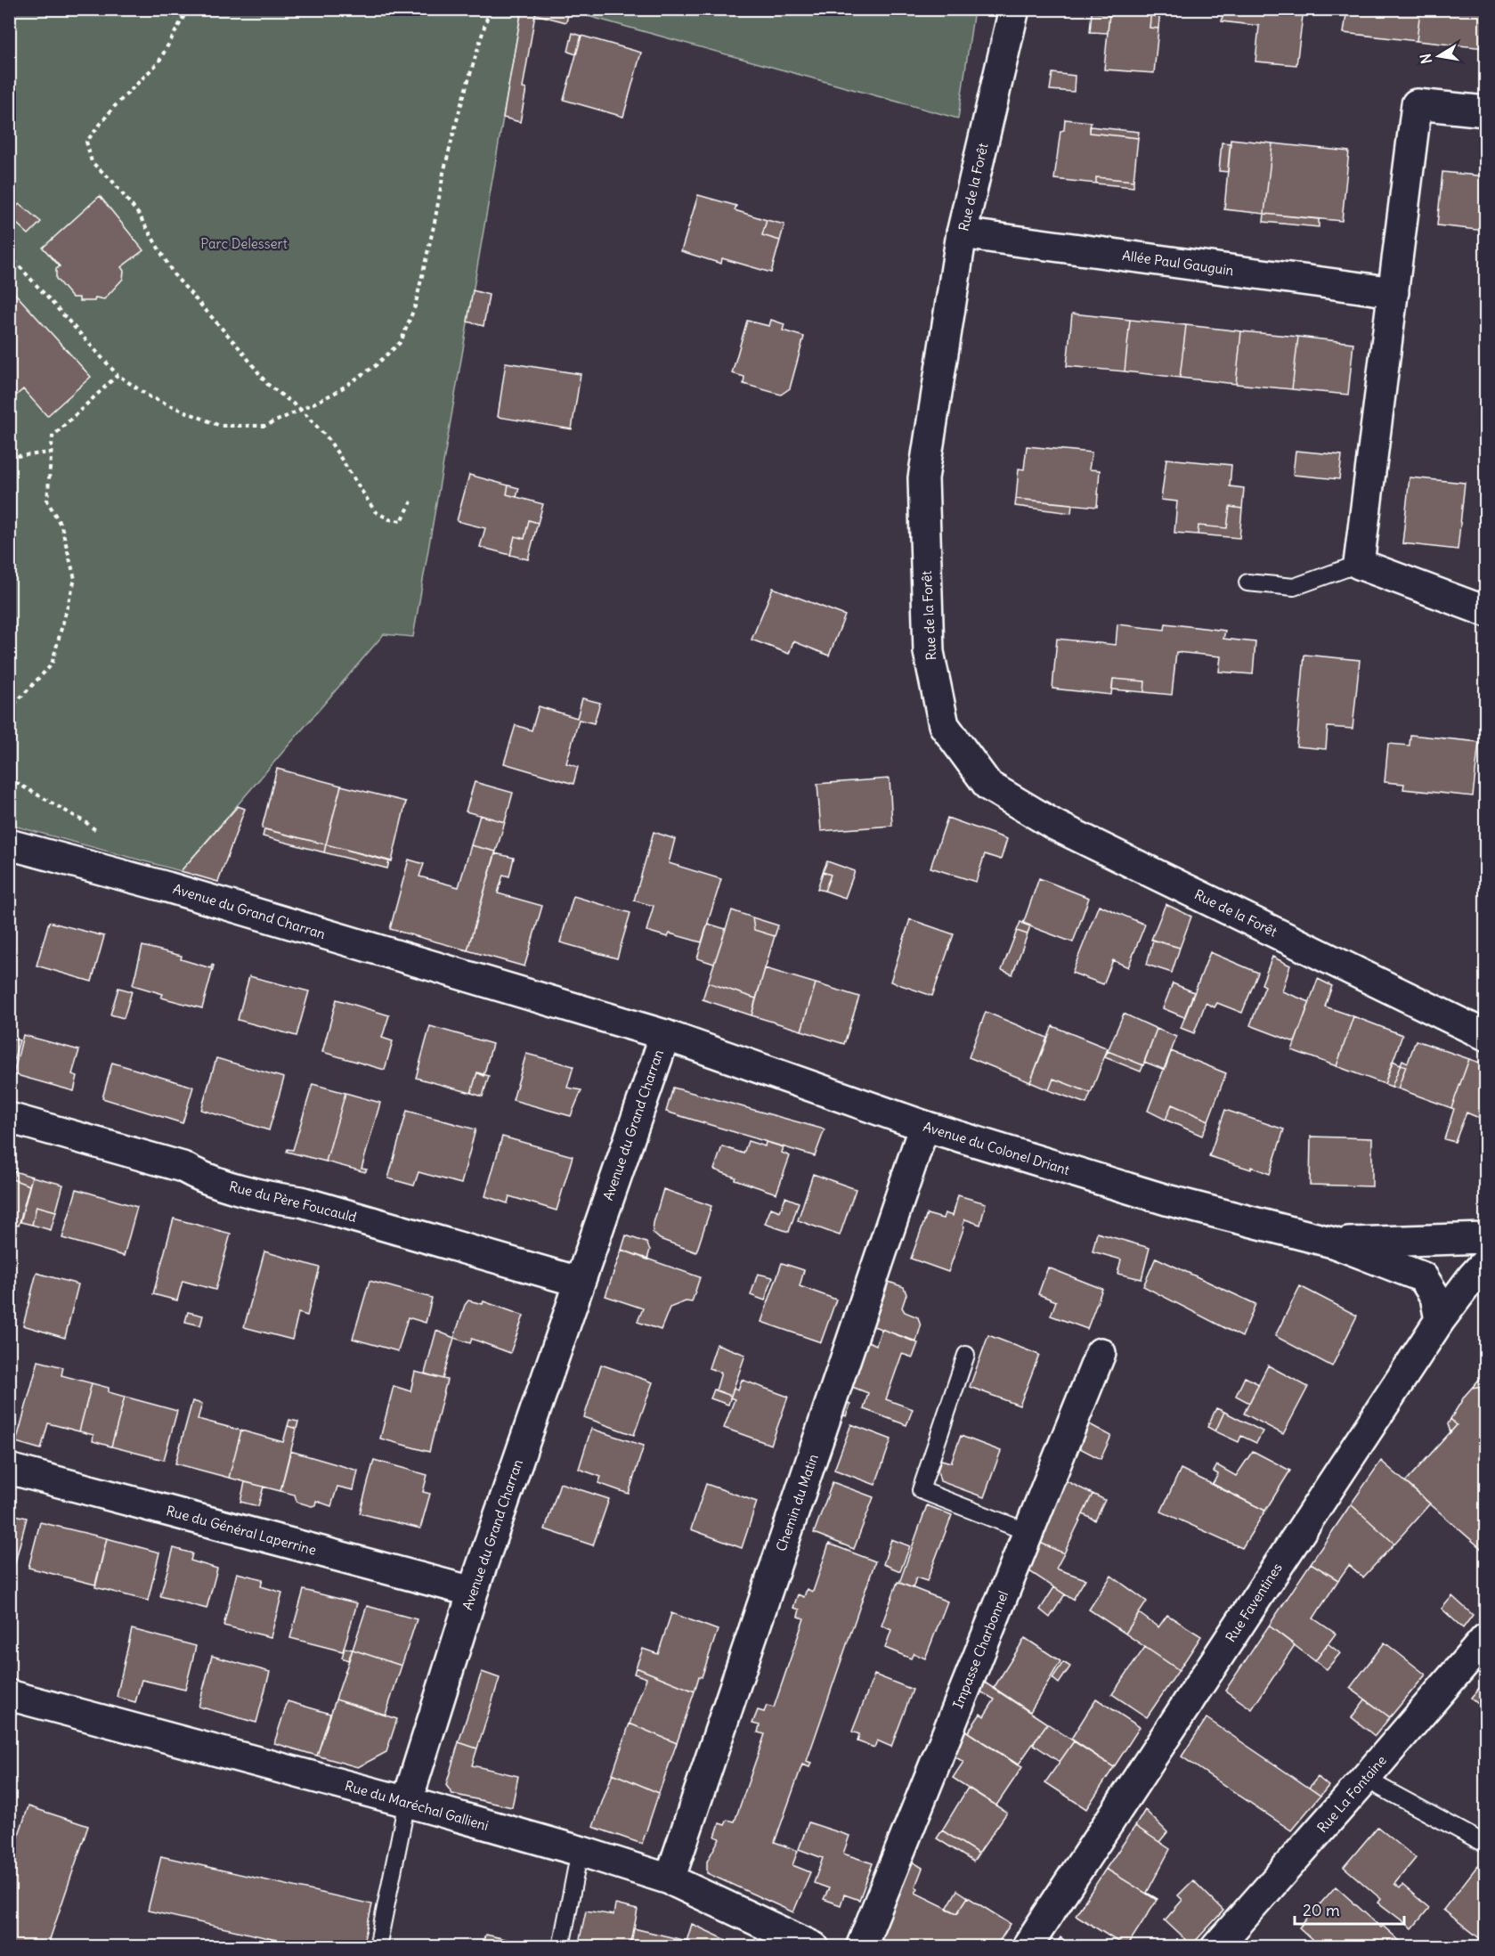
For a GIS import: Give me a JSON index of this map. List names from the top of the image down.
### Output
{
  "streets": {
    "street": [
      "Rue de la Forêt",
      "Allée Paul Gauguin",
      "Avenue du Grand Charran",
      "Avenue du Colonel Driant",
      "Rue du Père Foucauld",
      "Chemin du Matin",
      "Rue du Général Laperrine",
      "Rue Faventines",
      "Impasse Charbonnel",
      "Rue La Fontaine",
      "Rue du Maréchal Gallieni"
    ]
  },
  "crossings": [
    ["Rue de la Forêt", "Allée Paul Gauguin"],
    ["Avenue du Grand Charran", "Avenue du Colonel Driant"],
    ["Avenue du Grand Charran", "Rue du Père Foucauld"],
    ["Avenue du Grand Charran", "Rue du Général Laperrine"],
    ["Avenue du Grand Charran", "Rue du Maréchal Gallieni"],
    ["Avenue du Colonel Driant", "Chemin du Matin"],
    ["Avenue du Colonel Driant", "Rue Faventines"],
    ["Chemin du Matin", "Rue du Maréchal Gallieni"]
  ],
  "parks": ["Parc Delessert"],
  "scale_bar": "20 m",
  "north": "left"
}
